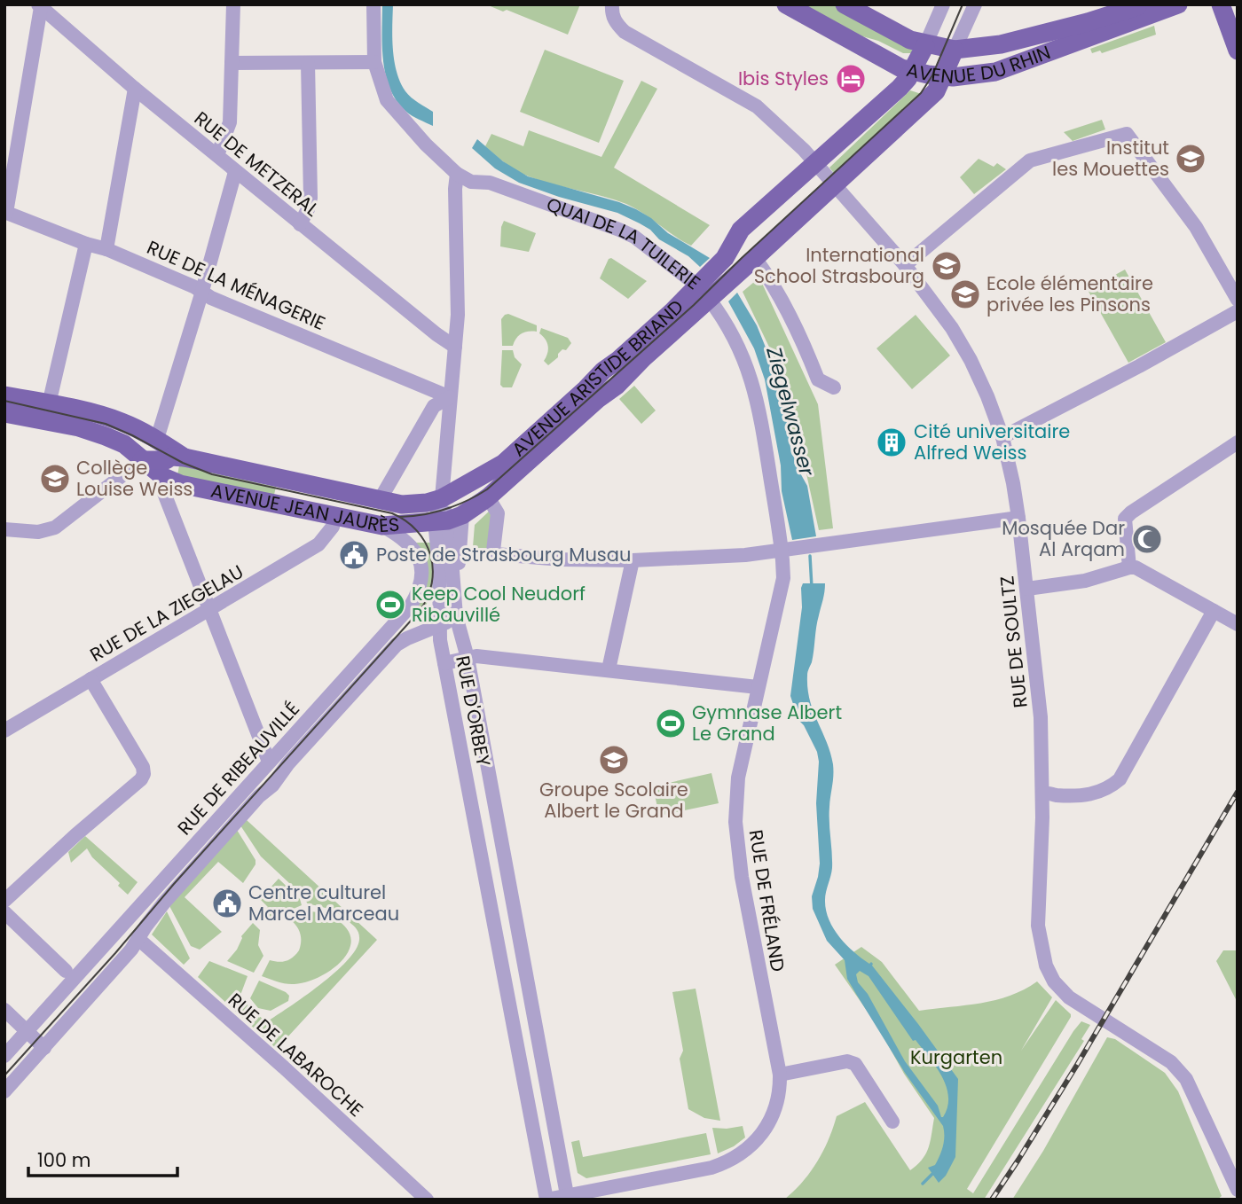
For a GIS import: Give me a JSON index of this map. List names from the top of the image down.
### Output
{
  "streets": {
    "main road": ["AVENUE DU RHIN", "AVENUE ARISTIDE BRIAND", "AVENUE JEAN JAURÈS"],
    "street": [
      "RUE DE METZERAL",
      "QUAI DE LA TUILERIE",
      "RUE DE LA MÉNAGERIE",
      "RUE DE LA ZIEGELAU",
      "RUE DE SOULTZ",
      "RUE D'ORBEY",
      "RUE DE RIBEAUVILLÉ",
      "RUE DE FRÉLAND",
      "RUE DE LABAROCHE"
    ]
  },
  "crossings": [
    ["AVENUE DU RHIN", "AVENUE ARISTIDE BRIAND"],
    ["QUAI DE LA TUILERIE", "AVENUE ARISTIDE BRIAND"],
    ["QUAI DE LA TUILERIE", "RUE DE FRÉLAND"],
    ["AVENUE ARISTIDE BRIAND", "AVENUE JEAN JAURÈS"],
    ["AVENUE ARISTIDE BRIAND", "RUE DE SOULTZ"],
    ["AVENUE ARISTIDE BRIAND", "RUE D'ORBEY"],
    ["AVENUE JEAN JAURÈS", "RUE DE LA ZIEGELAU"],
    ["AVENUE JEAN JAURÈS", "RUE D'ORBEY"],
    ["AVENUE JEAN JAURÈS", "RUE DE RIBEAUVILLÉ"],
    ["RUE D'ORBEY", "RUE DE RIBEAUVILLÉ"],
    ["RUE D'ORBEY", "RUE DE FRÉLAND"],
    ["RUE DE RIBEAUVILLÉ", "RUE DE LABAROCHE"]
  ],
  "water": ["Ziegelwasser"],
  "parks": ["Kurgarten"],
  "places": {
    "hotel": ["Ibis Styles"],
    "school or university": [
      "Institut les Mouettes",
      "International School Strasbourg",
      "Ecole élémentaire privée les Pinsons",
      "Collège Louise Weiss",
      "Groupe Scolaire Albert le Grand"
    ],
    "building": ["Cité universitaire Alfred Weiss"],
    "mosque": ["Mosquée Dar Al Arqam"],
    "public building": ["Poste de Strasbourg Musau", "Centre culturel Marcel Marceau"],
    "sports": ["Keep Cool Neudorf Ribauvillé", "Gymnase Albert Le Grand"]
  },
  "scale_bar": "100 m"
}
